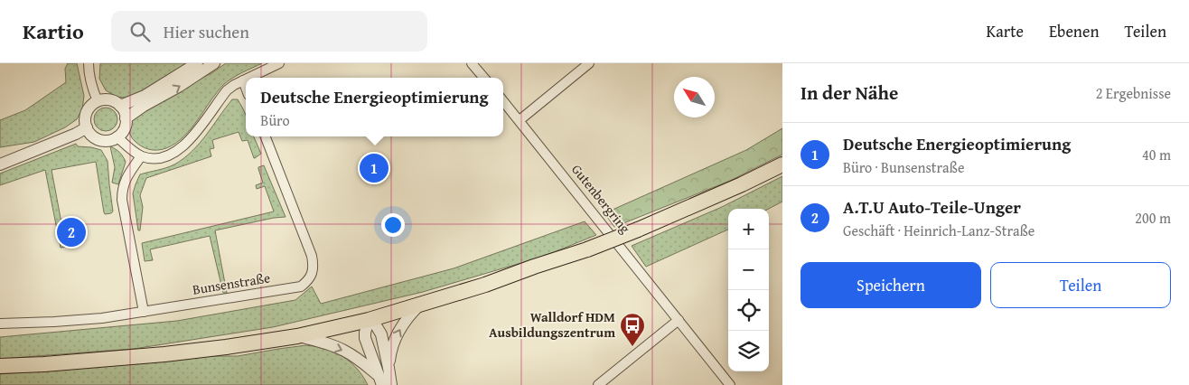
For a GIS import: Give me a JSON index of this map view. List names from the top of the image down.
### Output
{
  "streets": {
    "street": ["Gutenbergring", "Bunsenstraße"]
  },
  "places": {
    "bus stop": ["Walldorf HDM Ausbildungszentrum"]
  },
  "north": "top left",
  "page": {
    "header": "Kartio",
    "search": "Hier suchen",
    "nav": ["Karte", "Ebenen", "Teilen"],
    "heading": ["In der Nähe", "2 Ergebnisse"],
    "popup": ["Deutsche Energieoptimierung", "Büro"],
    "list": [
      {
        "mark": "1",
        "name": "Deutsche Energieoptimierung",
        "note": "Büro · Bunsenstraße",
        "value": "40 m"
      },
      {
        "mark": "2",
        "name": "A.T.U Auto-Teile-Unger",
        "note": "Geschäft · Heinrich-Lanz-Straße",
        "value": "200 m"
      }
    ],
    "pins": ["1", "2"],
    "map_buttons": ["+", "−"],
    "buttons": ["Speichern", "Teilen"]
  }
}
